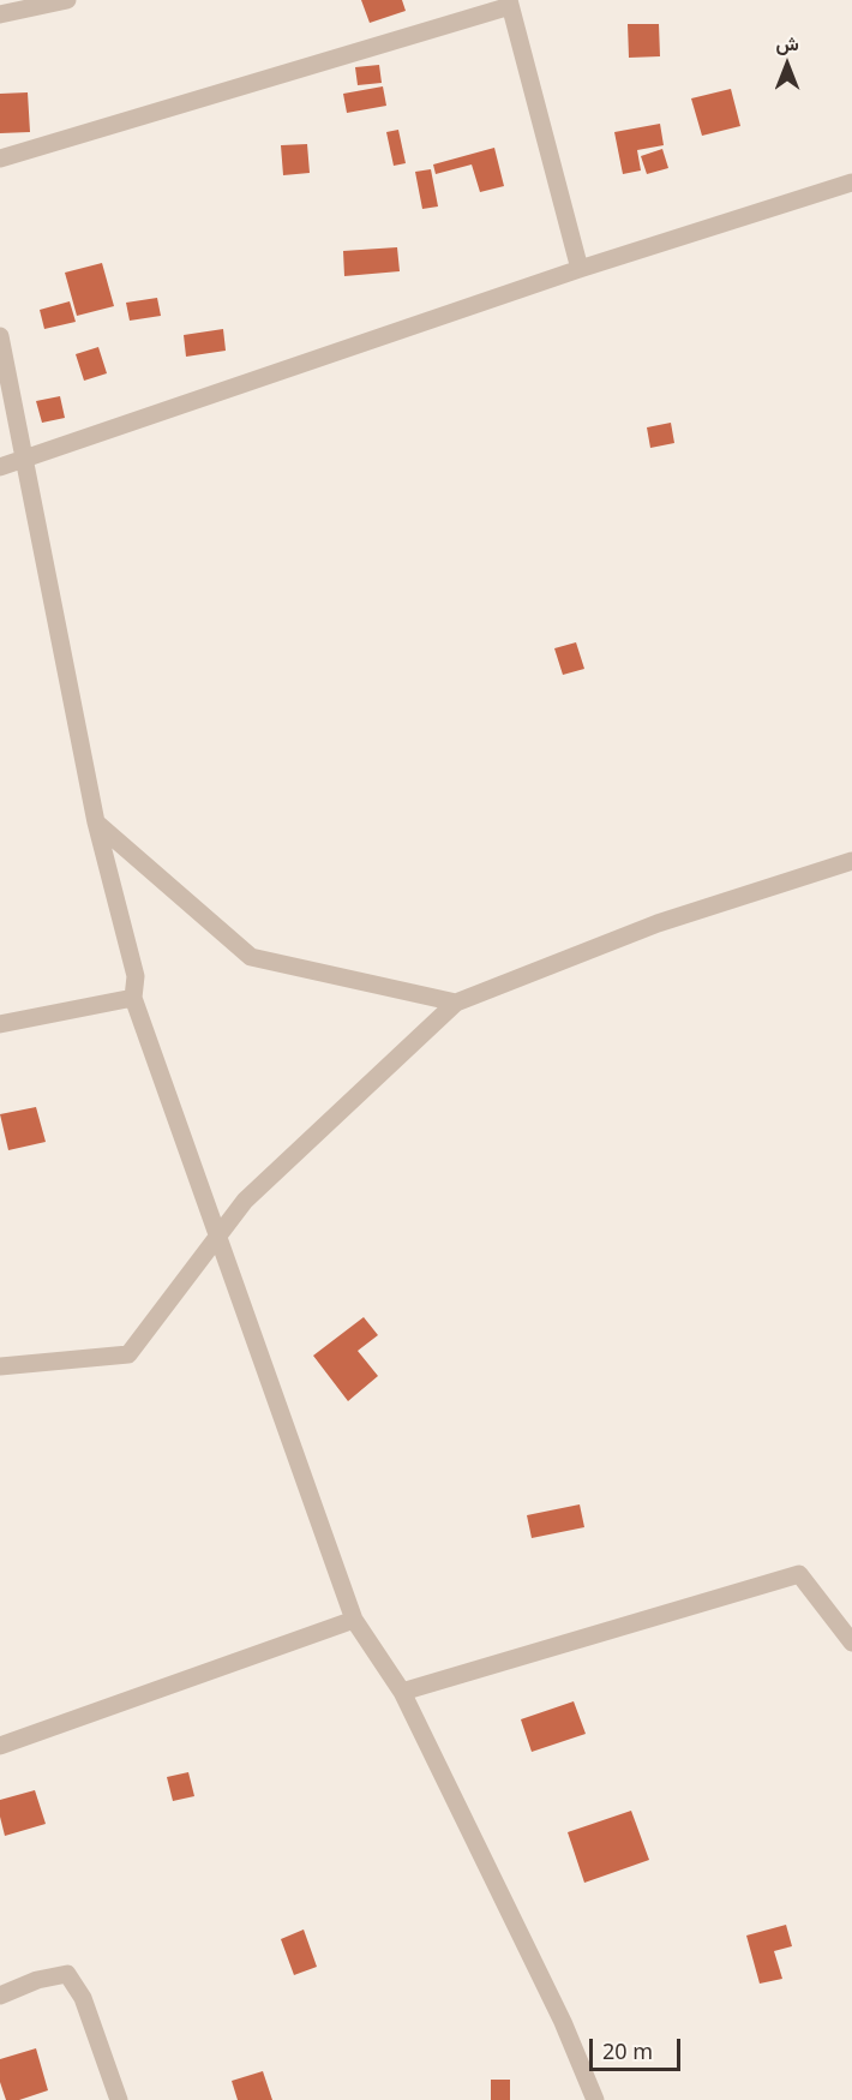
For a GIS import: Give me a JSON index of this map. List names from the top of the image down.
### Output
{
  "scale_bar": "20 m",
  "north": "top"
}
